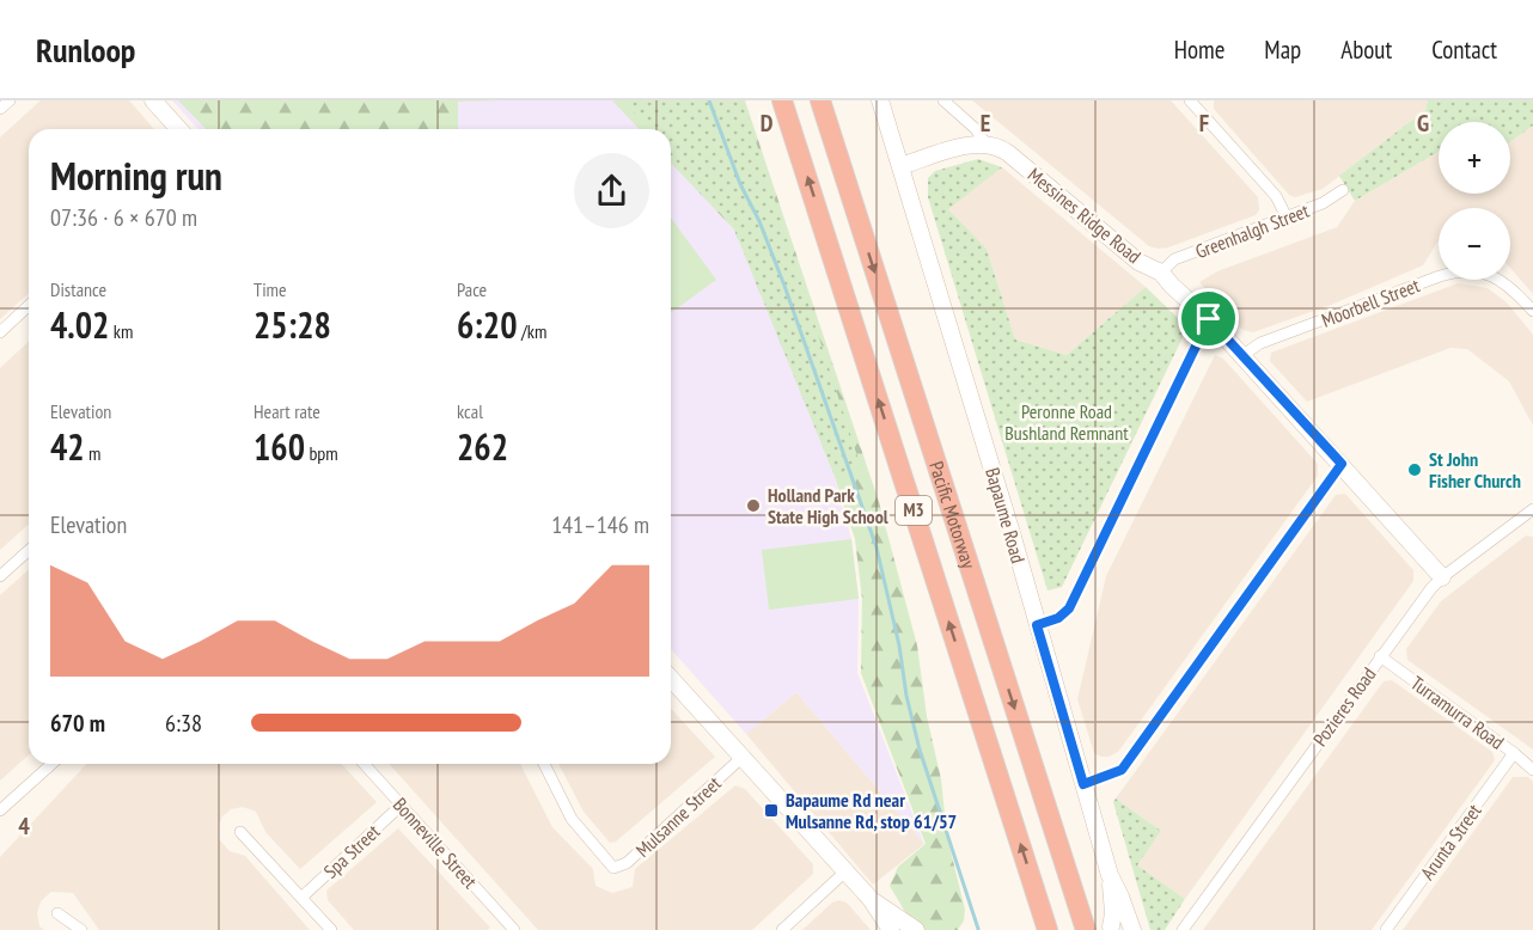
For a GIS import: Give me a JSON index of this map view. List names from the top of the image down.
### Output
{
  "streets": {
    "highway": ["M3", "Pacific Motorway"],
    "street": [
      "Messines Ridge Road",
      "Greenhalgh Street",
      "Moorbell Street",
      "Bapaume Road",
      "Pozieres Road",
      "Turramurra Road",
      "Mulsanne Street",
      "Arunta Street",
      "Bonneville Street",
      "Spa Street"
    ]
  },
  "crossings": [
    ["Messines Ridge Road", "Greenhalgh Street"],
    ["Messines Ridge Road", "Moorbell Street"],
    ["Messines Ridge Road", "Pozieres Road"],
    ["Pozieres Road", "Turramurra Road"],
    ["Turramurra Road", "Arunta Street"],
    ["Bonneville Street", "Spa Street"]
  ],
  "parks": ["Peronne Road Bushland Remnant"],
  "places": {
    "other": ["St John Fisher Church", "Holland Park State High School"],
    "transit": ["Bapaume Rd near Mulsanne Rd, stop 61/57"]
  },
  "page": {
    "header": "Runloop",
    "nav": [
      "Home",
      "Map",
      "About",
      "Contact"
    ],
    "map_buttons": ["+", "−"],
    "heading": ["Morning run", "07:36 · 6 × 670 m"],
    "stats": [
      ["Distance", "4.02 km"],
      ["Time", "25:28"],
      ["Pace", "6:20 /km"],
      ["Elevation", "42 m"],
      ["Heart rate", "160 bpm"],
      ["kcal", "262"]
    ],
    "chart": ["Elevation", "141–146 m"],
    "list": [
      {
        "name": "670 m",
        "note": "6:38"
      }
    ]
  },
  "grid": {
    "columns": [
      "D",
      "E",
      "F",
      "G"
    ],
    "rows": ["4"]
  }
}
